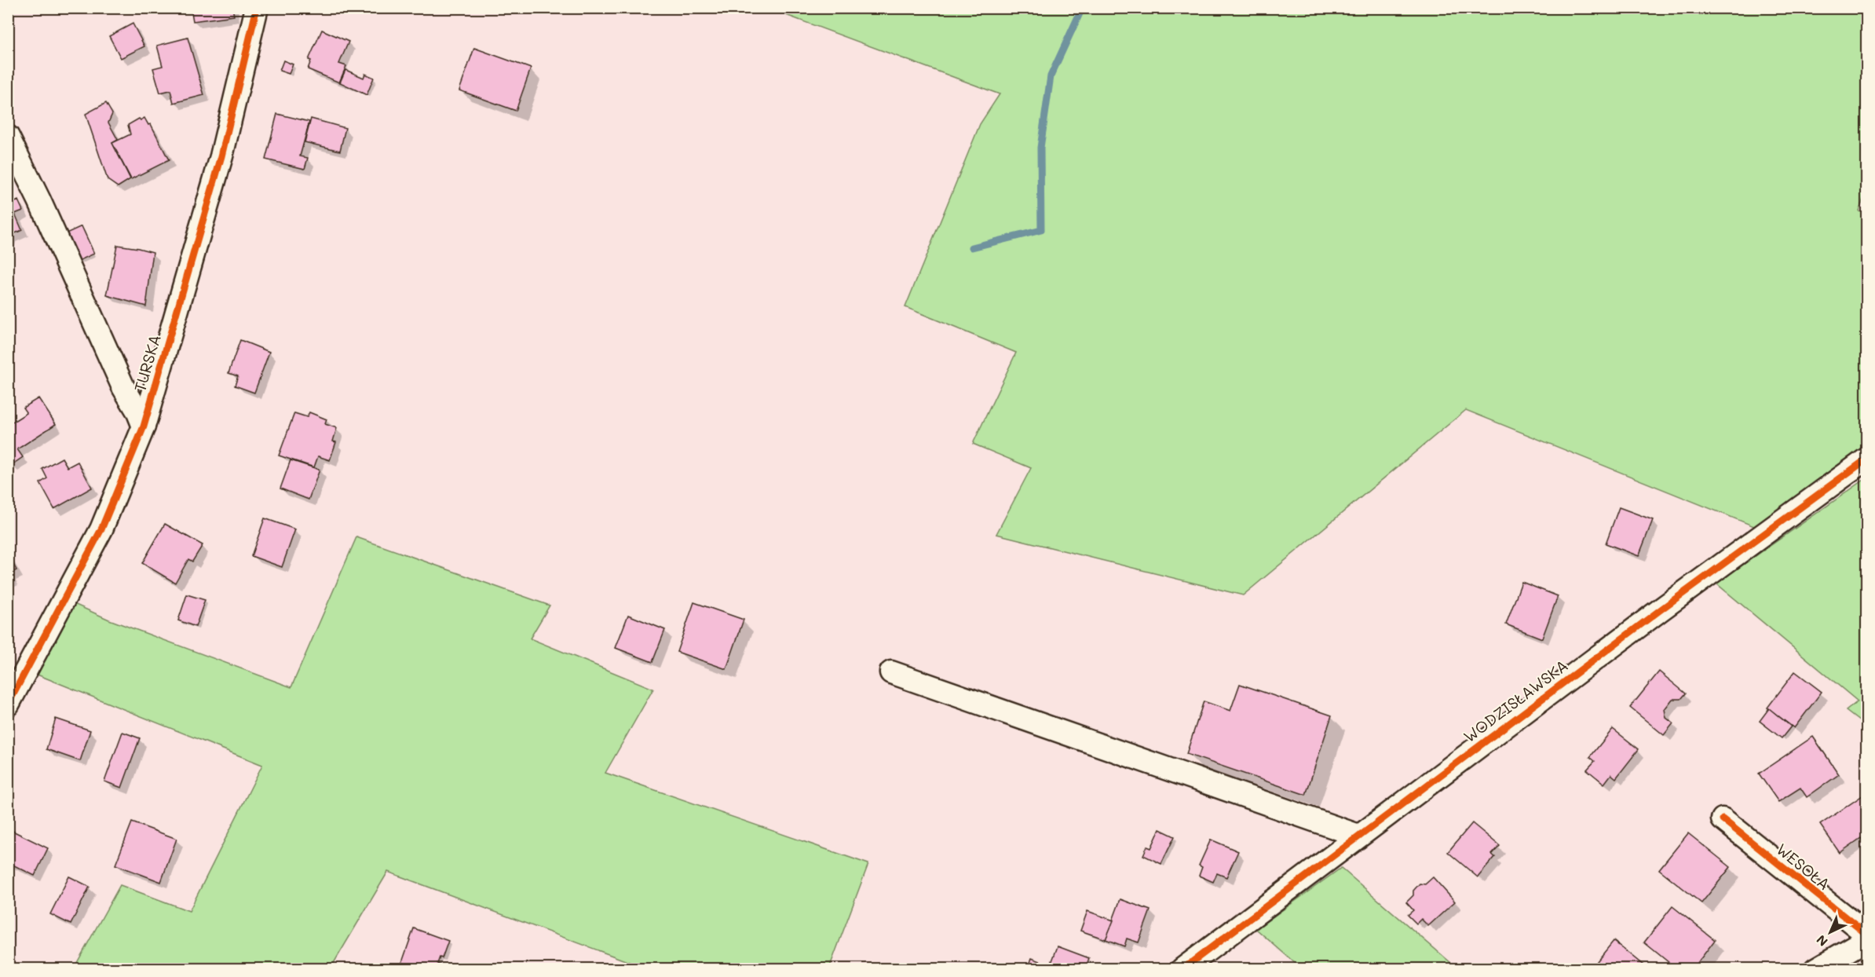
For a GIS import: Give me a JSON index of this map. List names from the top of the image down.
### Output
{
  "streets": {
    "street": ["TURSKA", "WODZISŁAWSKA", "WESOŁA"]
  },
  "north": "bottom left"
}
